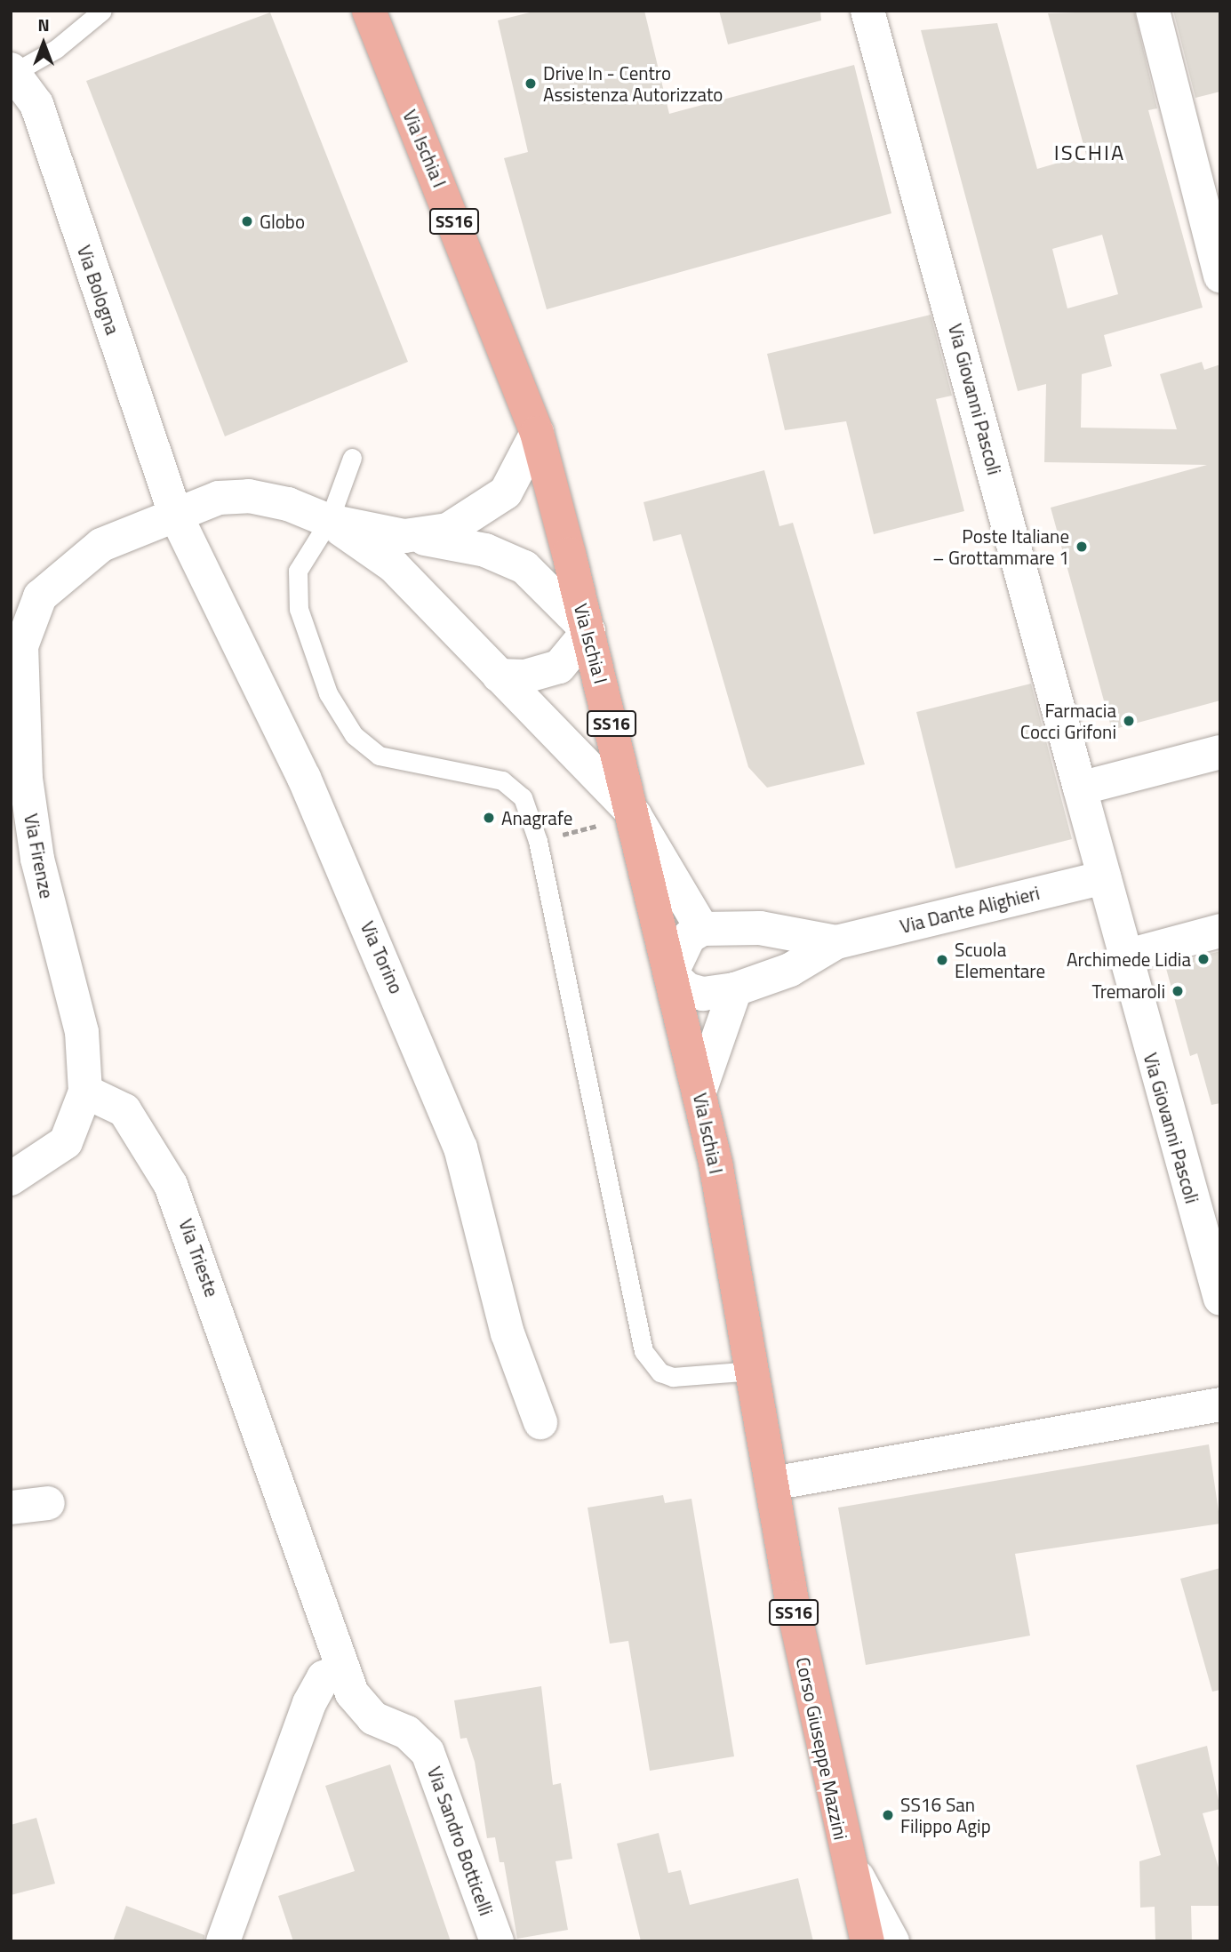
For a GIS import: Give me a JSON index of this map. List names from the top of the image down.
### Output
{
  "streets": {
    "main road": ["Via Ischia I", "SS16", "Corso Giuseppe Mazzini"],
    "street": [
      "Via Bologna",
      "Via Giovanni Pascoli",
      "Via Firenze",
      "Via Dante Alighieri",
      "Via Torino",
      "Via Trieste",
      "Via Sandro Botticelli"
    ]
  },
  "crossings": [
    ["Via Ischia I", "Via Dante Alighieri"],
    ["Via Ischia I", "Corso Giuseppe Mazzini"],
    ["Via Bologna", "Via Firenze"],
    ["Via Bologna", "Via Torino"],
    ["Via Giovanni Pascoli", "Via Dante Alighieri"],
    ["Via Firenze", "Via Torino"],
    ["Via Firenze", "Via Trieste"],
    ["Via Trieste", "Via Sandro Botticelli"]
  ],
  "districts": ["ISCHIA"],
  "places": [
    "Drive In - Centro Assistenza Autorizzato",
    "Globo",
    "Poste Italiane – Grottammare 1",
    "Farmacia Cocci Grifoni",
    "Anagrafe",
    "Archimede Lidia",
    "Scuola Elementare",
    "Tremaroli",
    "SS16 San Filippo Agip"
  ],
  "north": "top"
}
